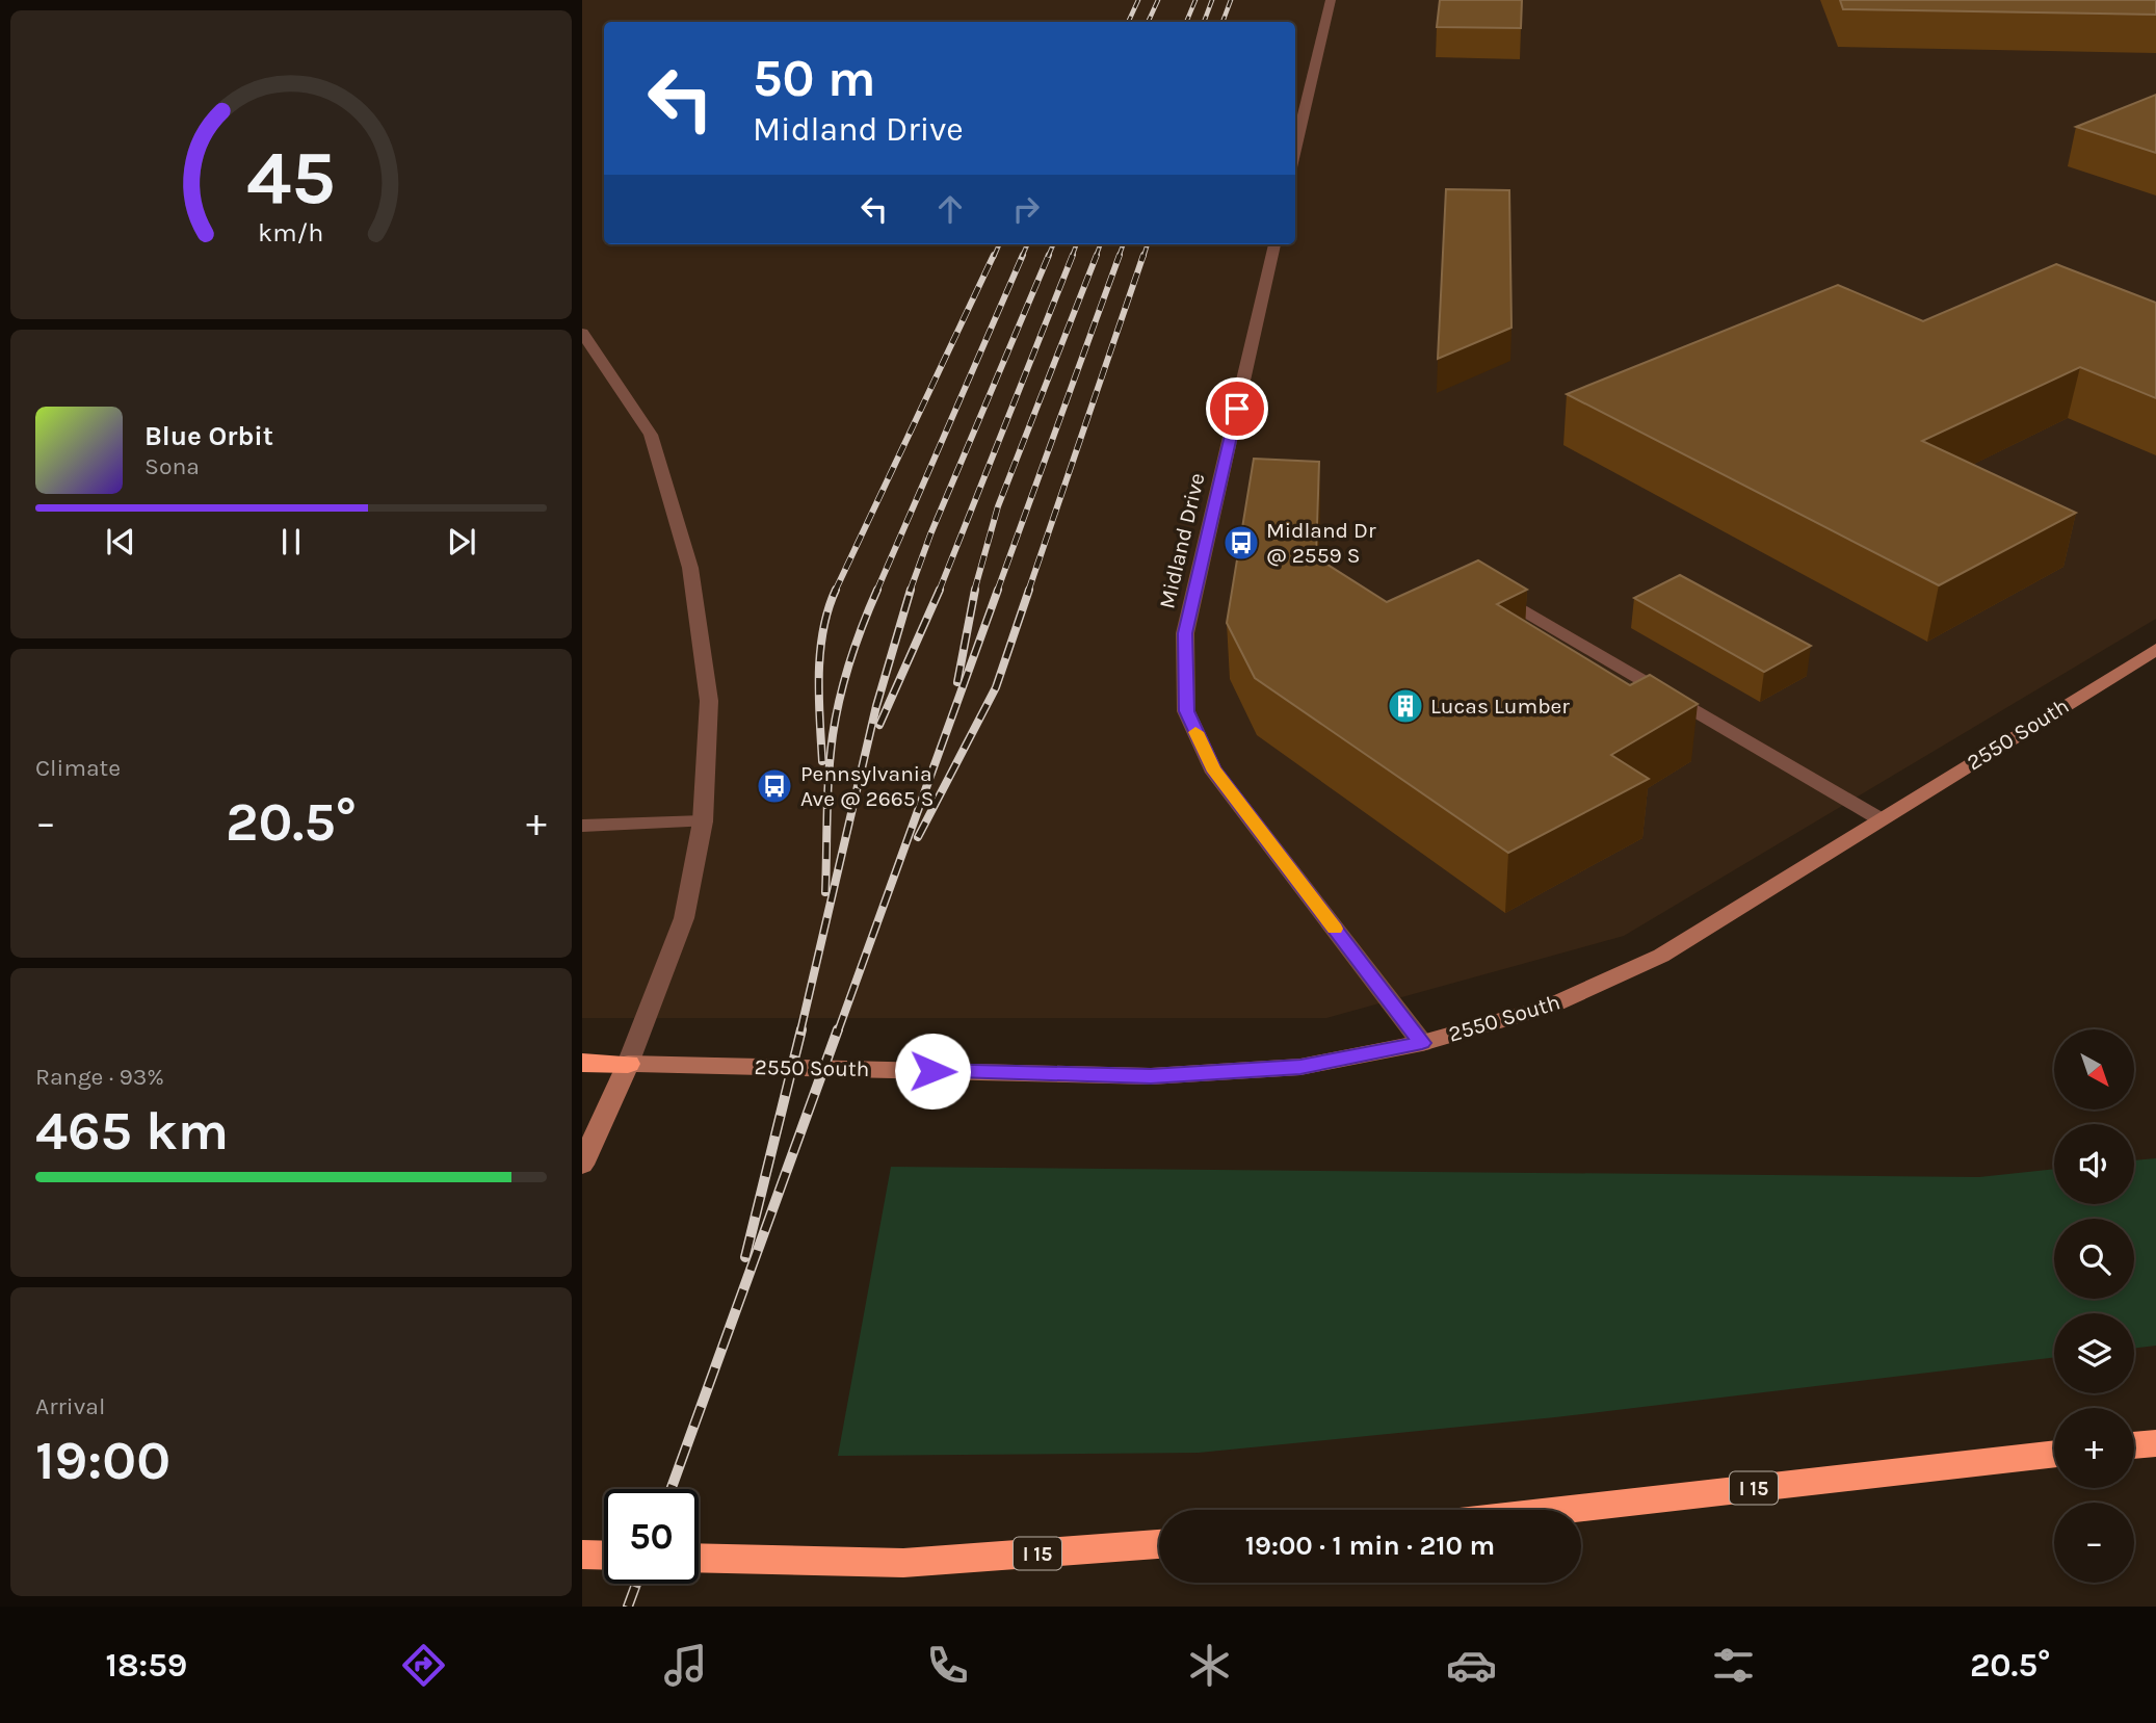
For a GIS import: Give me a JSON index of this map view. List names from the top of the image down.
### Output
{
  "streets": {
    "highway": ["I 15"],
    "main road": ["2550 South"],
    "street": ["Midland Drive"]
  },
  "crossings": [
    ["Midland Drive", "2550 South"]
  ],
  "places": {
    "bus stop": ["Midland Dr @ 2559 S", "Pennsylvania Ave @ 2665 S"],
    "building": ["Lucas Lumber"]
  },
  "north": "bottom right",
  "page": {
    "turn": ["50 m", "Midland Drive"],
    "song": ["Blue Orbit", "Sona"],
    "tile": [
      "Climate",
      ["Range · 93%", "465 km"],
      ["Arrival", "19:00"]
    ],
    "heat": ["−", "20.5°", "+"],
    "map_buttons": ["+", "−"],
    "limit": "50",
    "trip": "19:00 · 1 min · 210 m",
    "tabs": ["18:59", "20.5°"],
    "gauge": ["45", "km/h"]
  }
}
